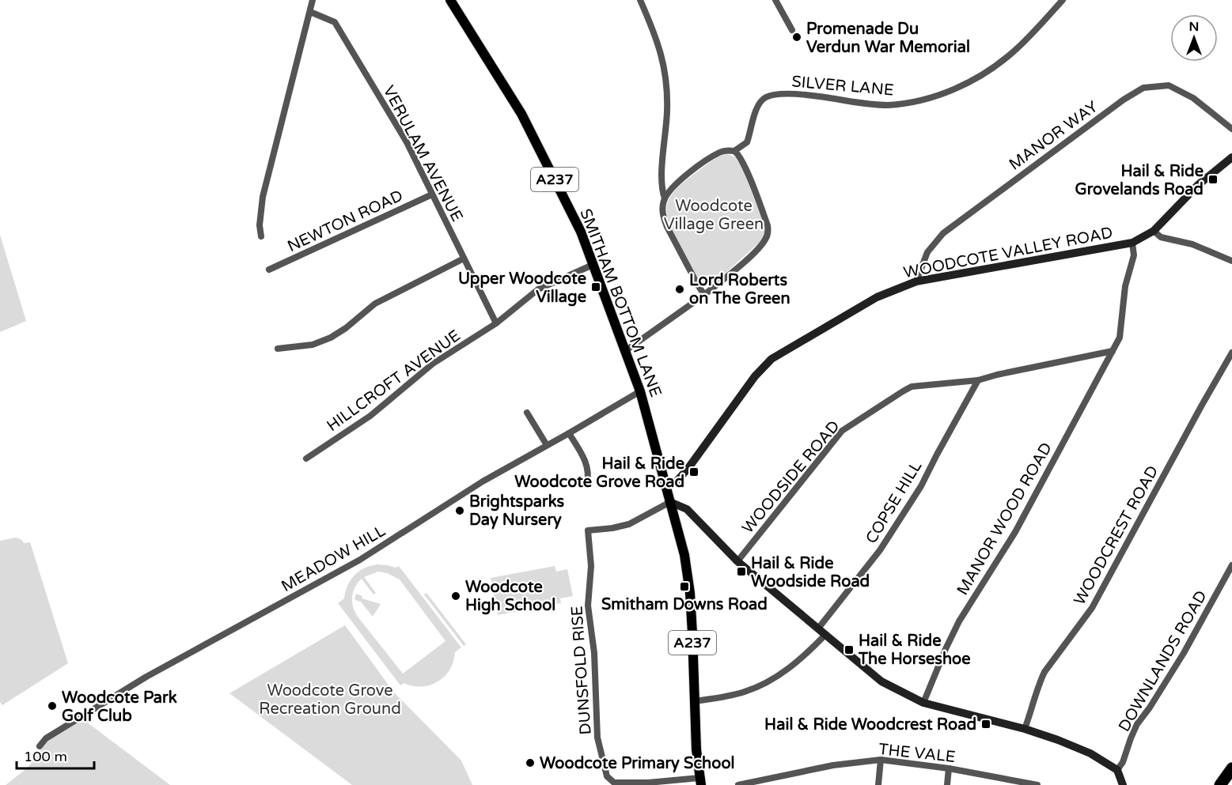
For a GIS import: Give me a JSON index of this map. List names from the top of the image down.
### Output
{
  "streets": {
    "main road": ["A237", "SMITHAM BOTTOM LANE"],
    "street": [
      "SILVER LANE",
      "MANOR WAY",
      "VERULAM AVENUE",
      "NEWTON ROAD",
      "WOODCOTE VALLEY ROAD",
      "HILLCROFT AVENUE",
      "WOODSIDE ROAD",
      "COPSE HILL",
      "MANOR WOOD ROAD",
      "WOODCREST ROAD",
      "MEADOW HILL",
      "DOWNLANDS ROAD",
      "DUNSFOLD RISE",
      "THE VALE"
    ]
  },
  "crossings": [
    ["MANOR WAY", "WOODCOTE VALLEY ROAD"],
    ["VERULAM AVENUE", "NEWTON ROAD"],
    ["VERULAM AVENUE", "HILLCROFT AVENUE"],
    ["A237", "SMITHAM BOTTOM LANE"],
    ["A237", "DUNSFOLD RISE"],
    ["WOODCOTE VALLEY ROAD", "SMITHAM BOTTOM LANE"],
    ["WOODCOTE VALLEY ROAD", "MANOR WOOD ROAD"],
    ["SMITHAM BOTTOM LANE", "HILLCROFT AVENUE"],
    ["SMITHAM BOTTOM LANE", "MEADOW HILL"],
    ["SMITHAM BOTTOM LANE", "DUNSFOLD RISE"],
    ["WOODSIDE ROAD", "COPSE HILL"],
    ["WOODSIDE ROAD", "MANOR WOOD ROAD"]
  ],
  "parks": ["Woodcote Village Green", "Woodcote Grove Recreation Ground"],
  "places": {
    "other": [
      "Promenade Du Verdun War Memorial",
      "Lord Roberts on The Green",
      "Brightsparks Day Nursery",
      "Woodcote High School",
      "Woodcote Park Golf Club",
      "Woodcote Primary School"
    ],
    "transit": [
      "Hail & Ride Grovelands Road",
      "Upper Woodcote Village",
      "Hail & Ride Woodcote Grove Road",
      "Hail & Ride Woodside Road",
      "Smitham Downs Road",
      "Hail & Ride The Horseshoe",
      "Hail & Ride Woodcrest Road"
    ]
  },
  "scale_bar": "100 m",
  "north": "top"
}
